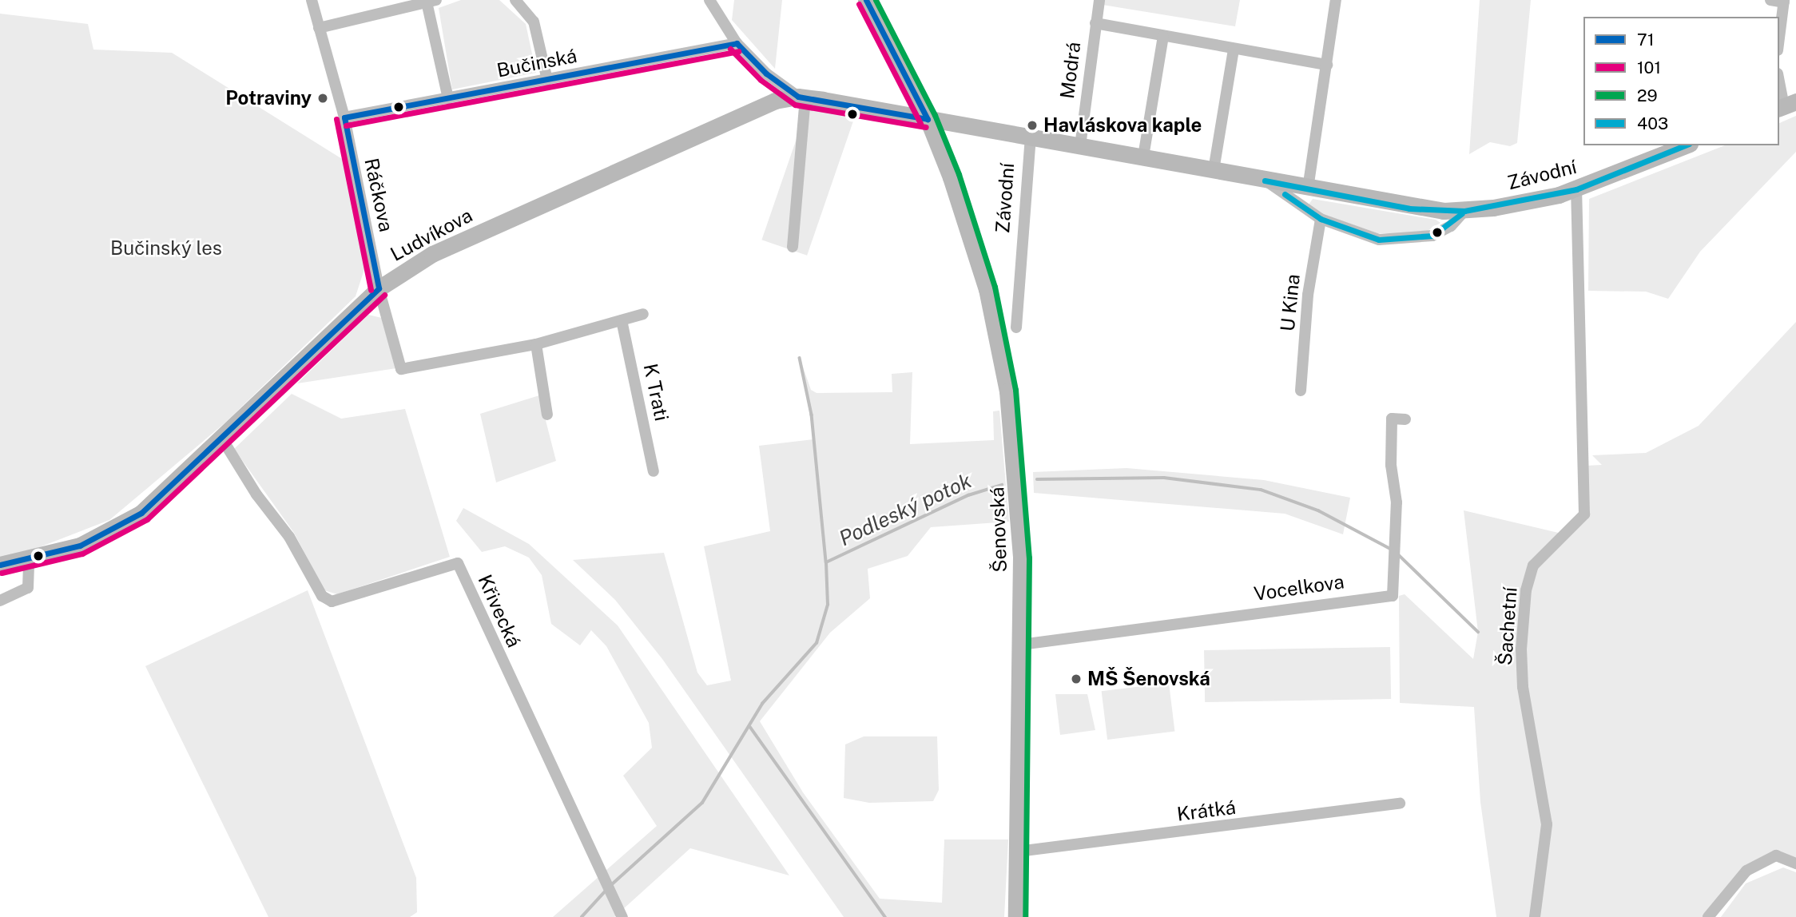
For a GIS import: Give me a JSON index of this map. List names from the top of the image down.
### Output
{
  "streets": {
    "street": [
      "Bučinská",
      "Modrá",
      "Závodní",
      "Ráčkova",
      "Ludvíkova",
      "U Kina",
      "K Trati",
      "Šenovská",
      "Vocelkova",
      "Křivecká",
      "Šachetní",
      "Krátká"
    ]
  },
  "crossings": [
    ["Bučinská", "Ráčkova"],
    ["Modrá", "Závodní"],
    ["Závodní", "Ludvíkova"],
    ["Závodní", "U Kina"],
    ["Závodní", "Šenovská"],
    ["Závodní", "Šachetní"],
    ["Ráčkova", "Ludvíkova"],
    ["Ludvíkova", "Šenovská"],
    ["Ludvíkova", "Křivecká"],
    ["Šenovská", "Vocelkova"],
    ["Šenovská", "Krátká"]
  ],
  "water": ["Podleský potok"],
  "parks": ["Bučinský les"],
  "places": ["Potraviny", "Havláskova kaple", "MŠ Šenovská"],
  "lines": [
    "transit line 71",
    "transit line 29",
    "transit line 101",
    "transit line 403"
  ],
  "legend": [
    "71",
    "101",
    "29",
    "403"
  ]
}
